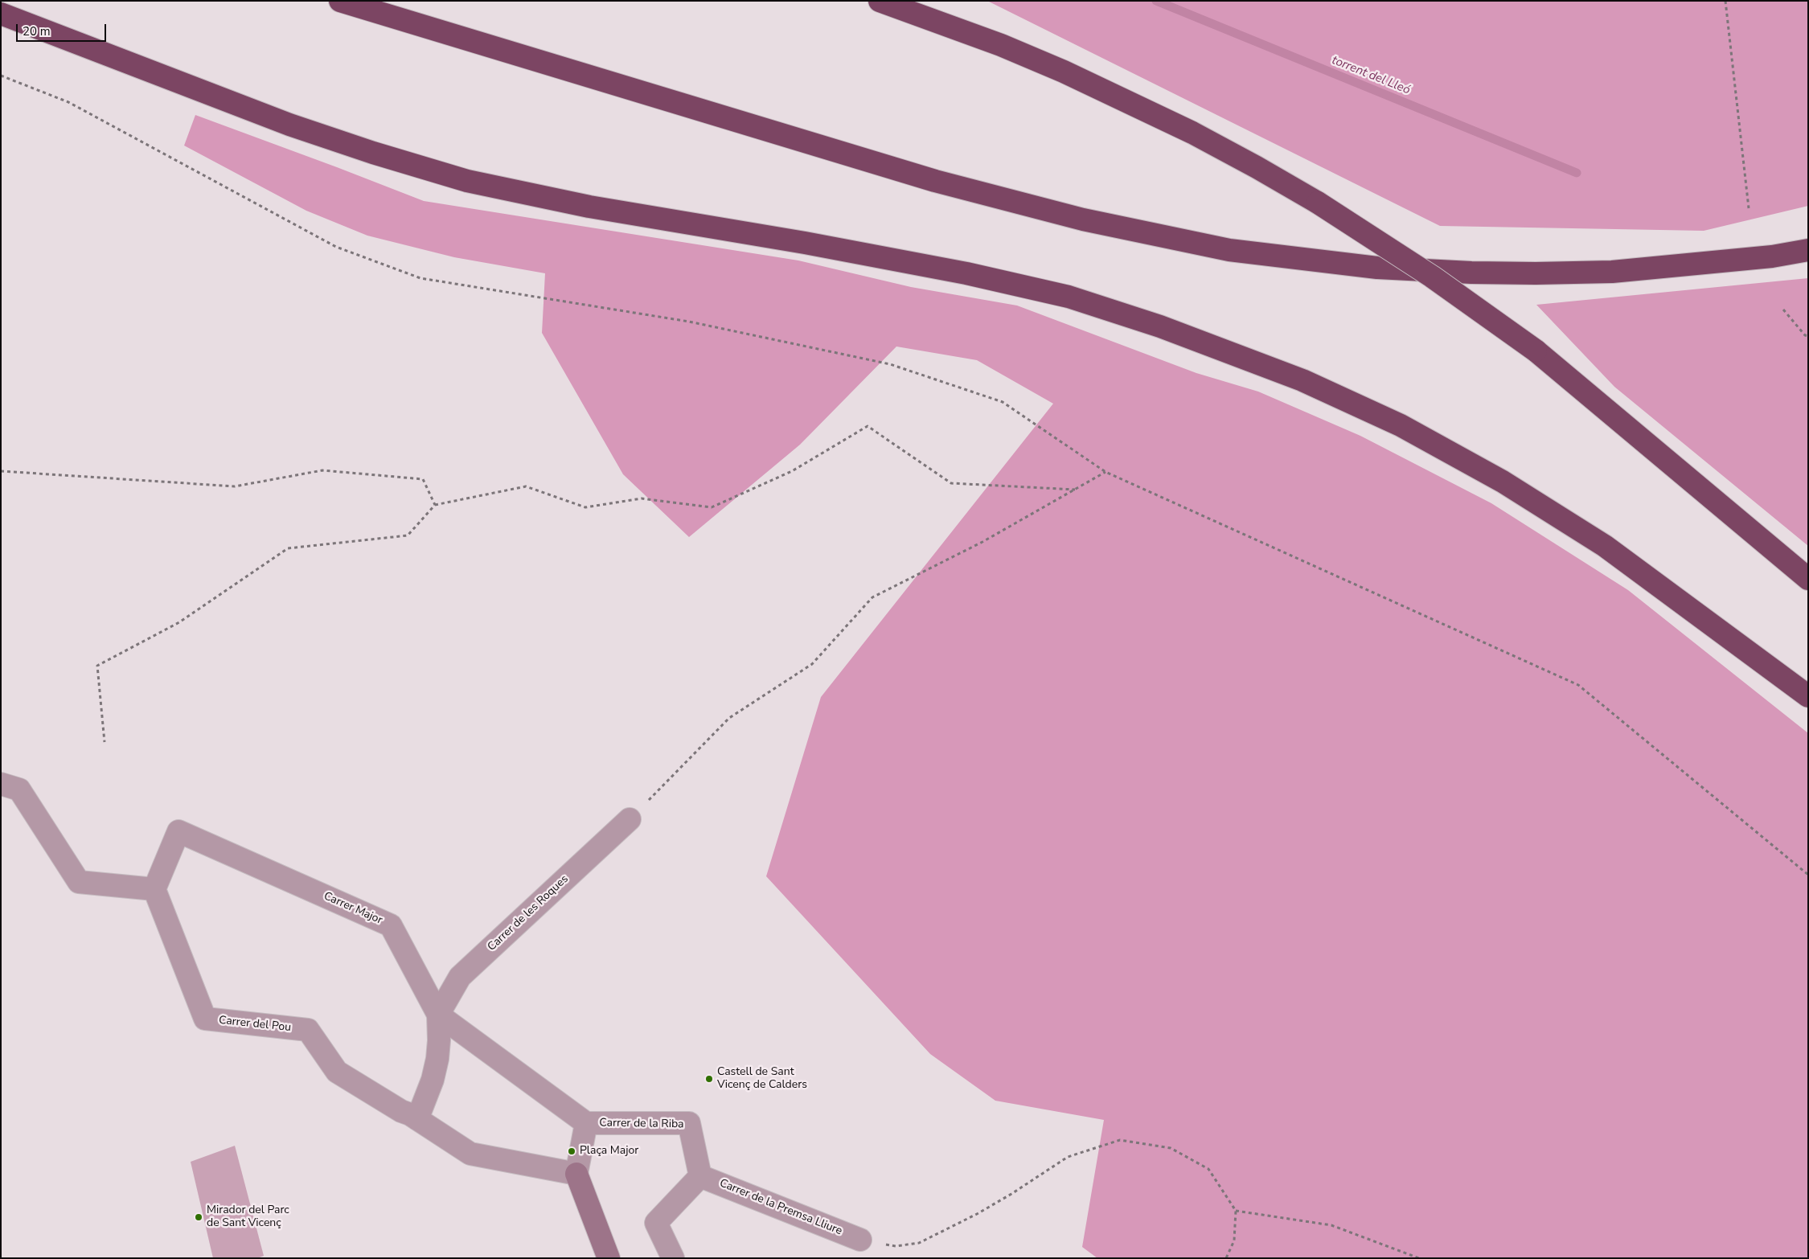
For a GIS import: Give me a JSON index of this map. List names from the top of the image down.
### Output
{
  "streets": {
    "street": [
      "Carrer Major",
      "Carrer de les Roques",
      "Carrer del Pou",
      "Carrer de la Riba",
      "Carrer de la Premsa Lliure"
    ]
  },
  "crossings": [
    ["Carrer Major", "Carrer de les Roques"],
    ["Carrer Major", "Carrer del Pou"],
    ["Carrer Major", "Carrer de la Riba"],
    ["Carrer del Pou", "Carrer de la Riba"],
    ["Carrer de la Riba", "Carrer de la Premsa Lliure"]
  ],
  "water": ["torrent del Lleó"],
  "places": ["Castell de Sant Vicenç de Calders", "Plaça Major", "Mirador del Parc de Sant Vicenç"],
  "scale_bar": "20 m"
}
